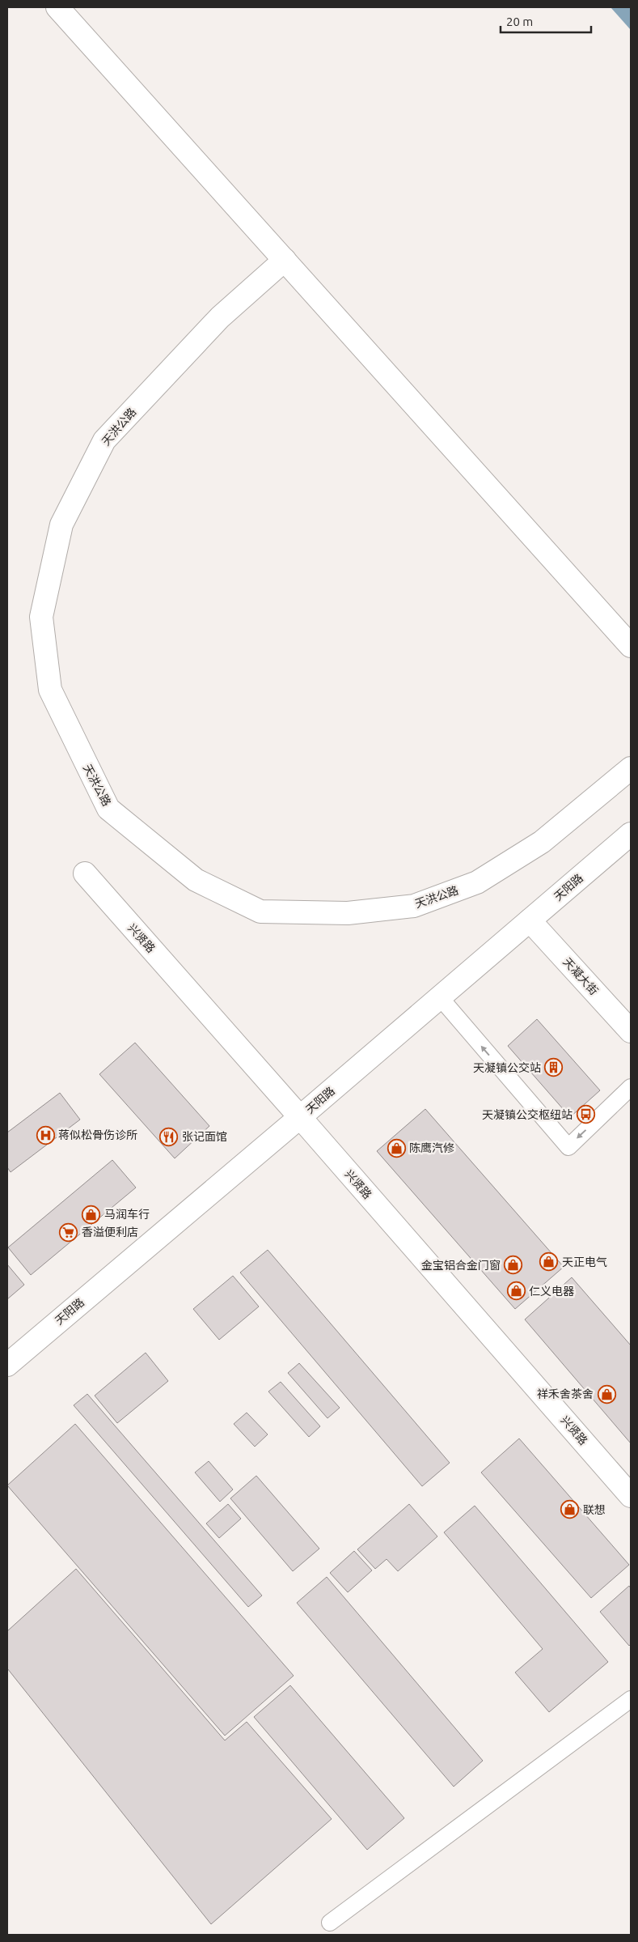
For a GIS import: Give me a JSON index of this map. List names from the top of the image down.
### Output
{
  "streets": {
    "street": [
      "天洪公路",
      "天阳路",
      "兴贤路",
      "天凝大街"
    ]
  },
  "crossings": [
    ["天阳路", "兴贤路"],
    ["天阳路", "天凝大街"]
  ],
  "places": {
    "building": ["天凝镇公交站"],
    "bus stop": ["天凝镇公交枢纽站"],
    "hospital": ["蒋似松骨伤诊所"],
    "restaurant": ["张记面馆"],
    "shop": [
      "陈鹰汽修",
      "马润车行",
      "天正电气",
      "金宝铝合金门窗",
      "仁义电器",
      "祥禾舍茶舍",
      "联想"
    ],
    "supermarket": ["香溢便利店"]
  },
  "scale_bar": "20 m"
}
